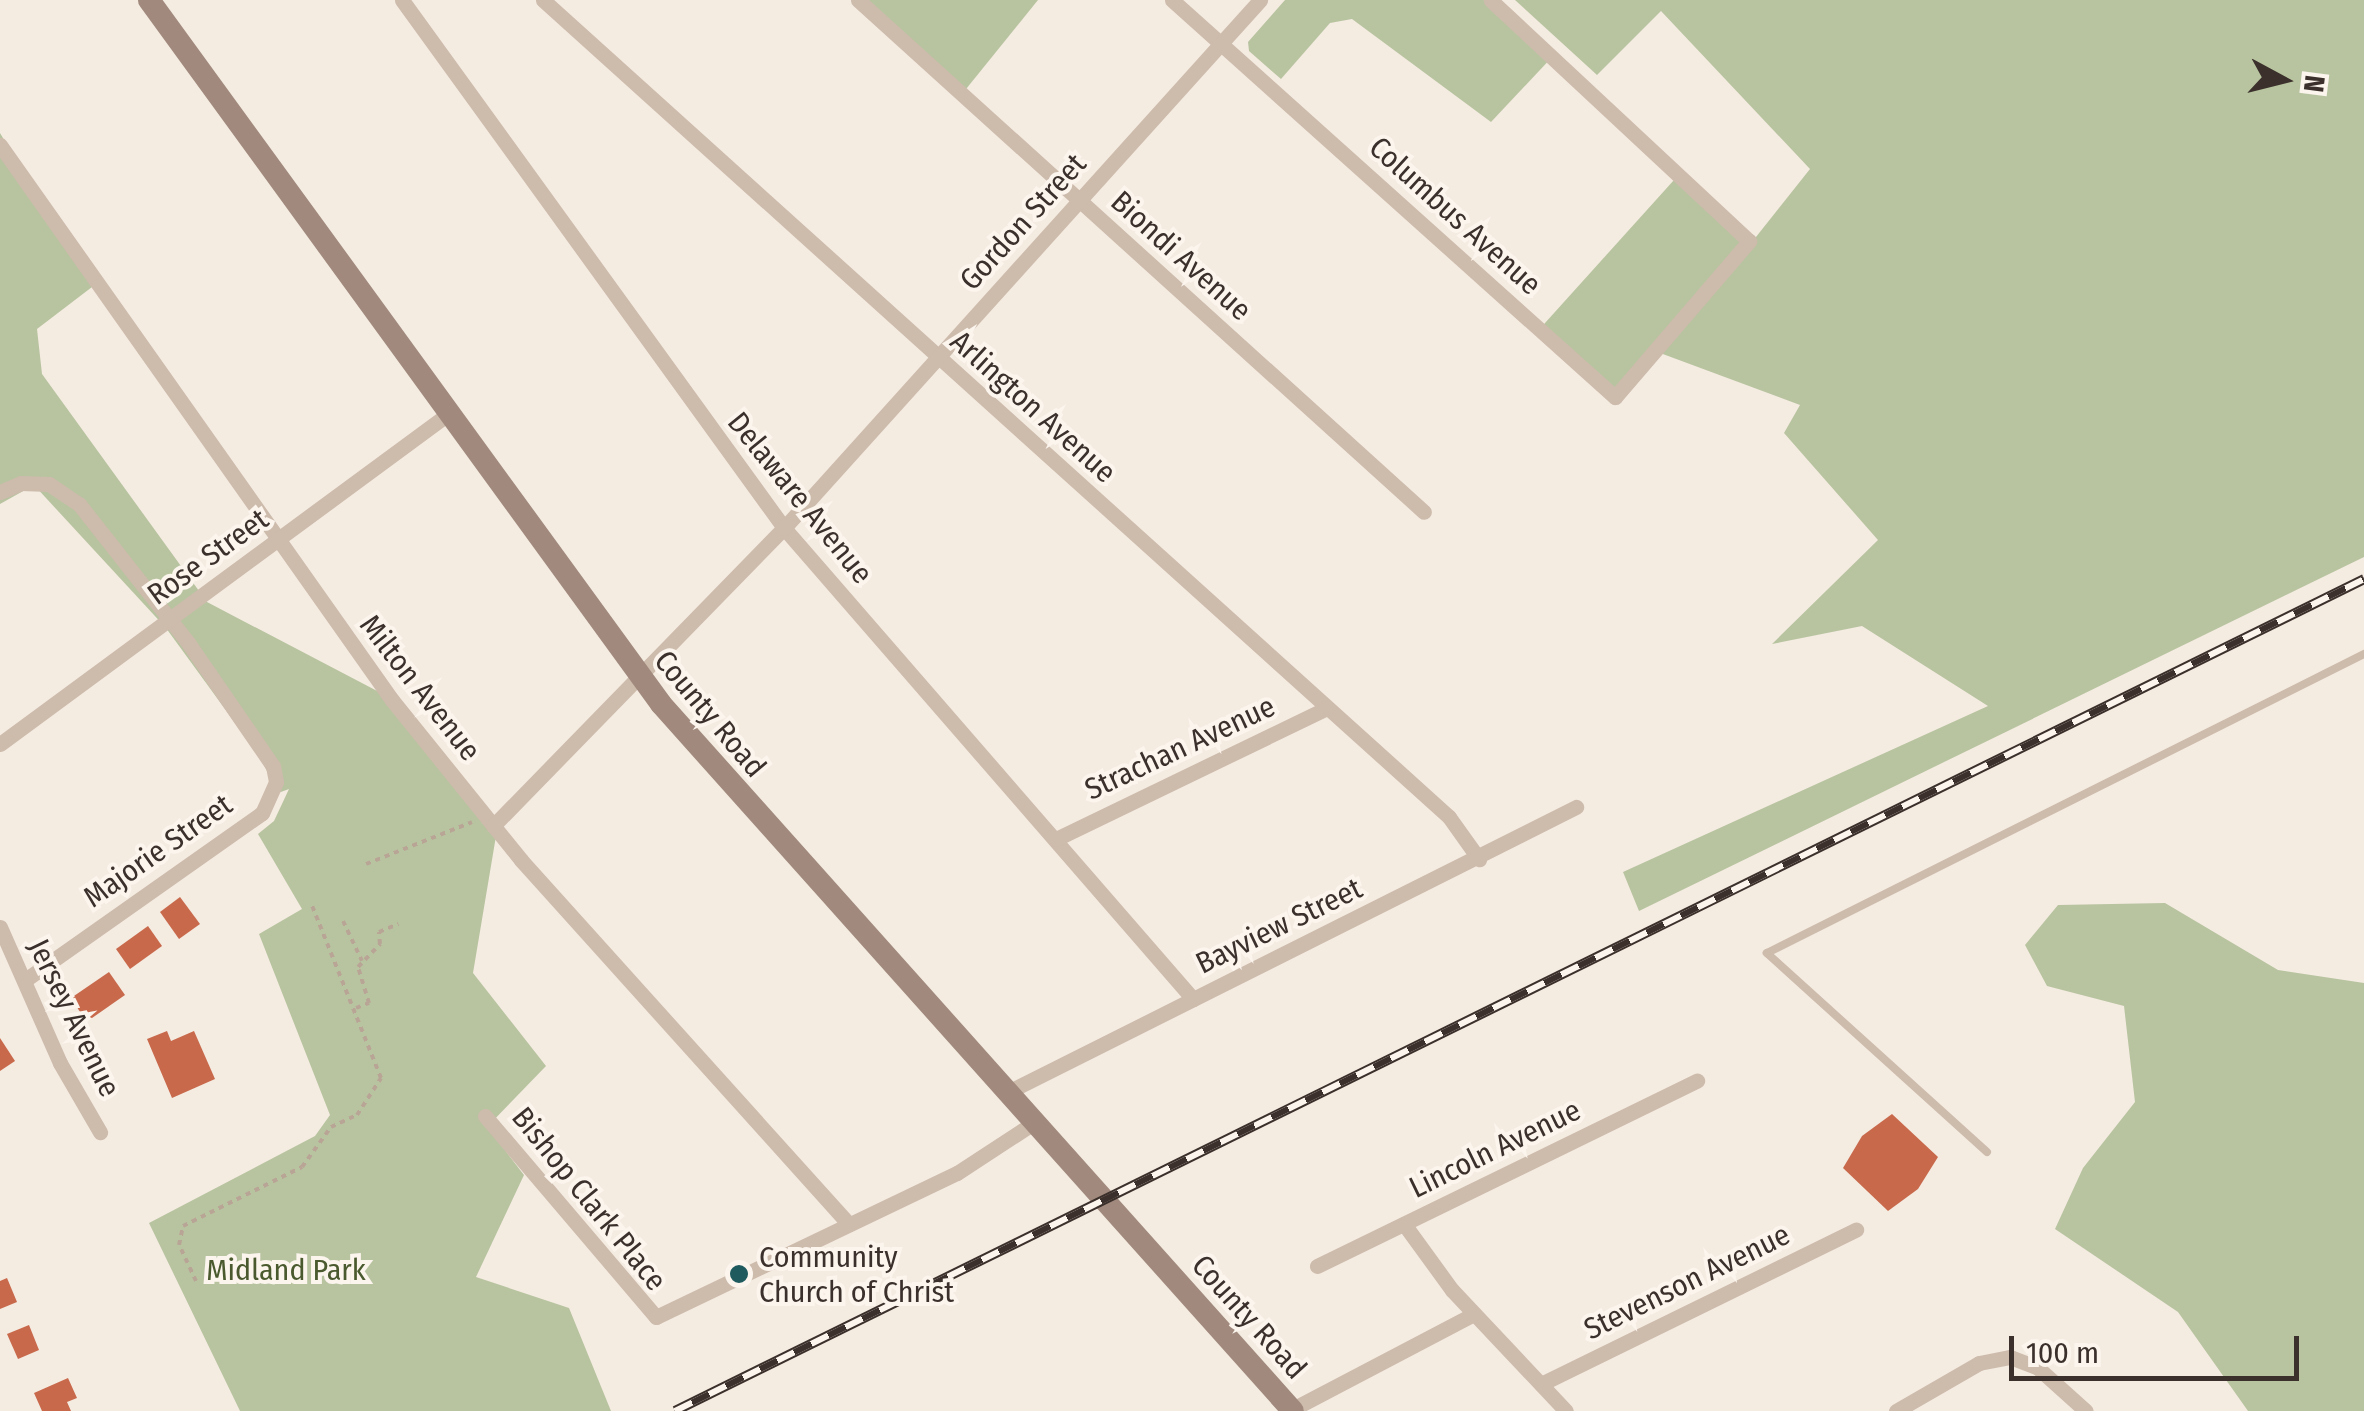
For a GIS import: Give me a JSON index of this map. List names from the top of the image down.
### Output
{
  "streets": {
    "street": [
      "Columbus Avenue",
      "Gordon Street",
      "Biondi Avenue",
      "Arlington Avenue",
      "Delaware Avenue",
      "Rose Street",
      "Milton Avenue",
      "County Road",
      "Strachan Avenue",
      "Majorie Street",
      "Bayview Street",
      "Jersey Avenue",
      "Lincoln Avenue",
      "Bishop Clark Place",
      "Stevenson Avenue"
    ]
  },
  "crossings": [
    ["Columbus Avenue", "Gordon Street"],
    ["Gordon Street", "Biondi Avenue"],
    ["Gordon Street", "Arlington Avenue"],
    ["Gordon Street", "Delaware Avenue"],
    ["Gordon Street", "Milton Avenue"],
    ["Gordon Street", "County Road"],
    ["Arlington Avenue", "Strachan Avenue"],
    ["Arlington Avenue", "Bayview Street"],
    ["Delaware Avenue", "Strachan Avenue"],
    ["Delaware Avenue", "Bayview Street"],
    ["Rose Street", "Milton Avenue"],
    ["Rose Street", "County Road"],
    ["Rose Street", "Majorie Street"],
    ["Milton Avenue", "Bishop Clark Place"],
    ["County Road", "Bayview Street"],
    ["Majorie Street", "Jersey Avenue"]
  ],
  "parks": ["Midland Park"],
  "places": ["Community Church of Christ"],
  "scale_bar": "100 m",
  "north": "right"
}
